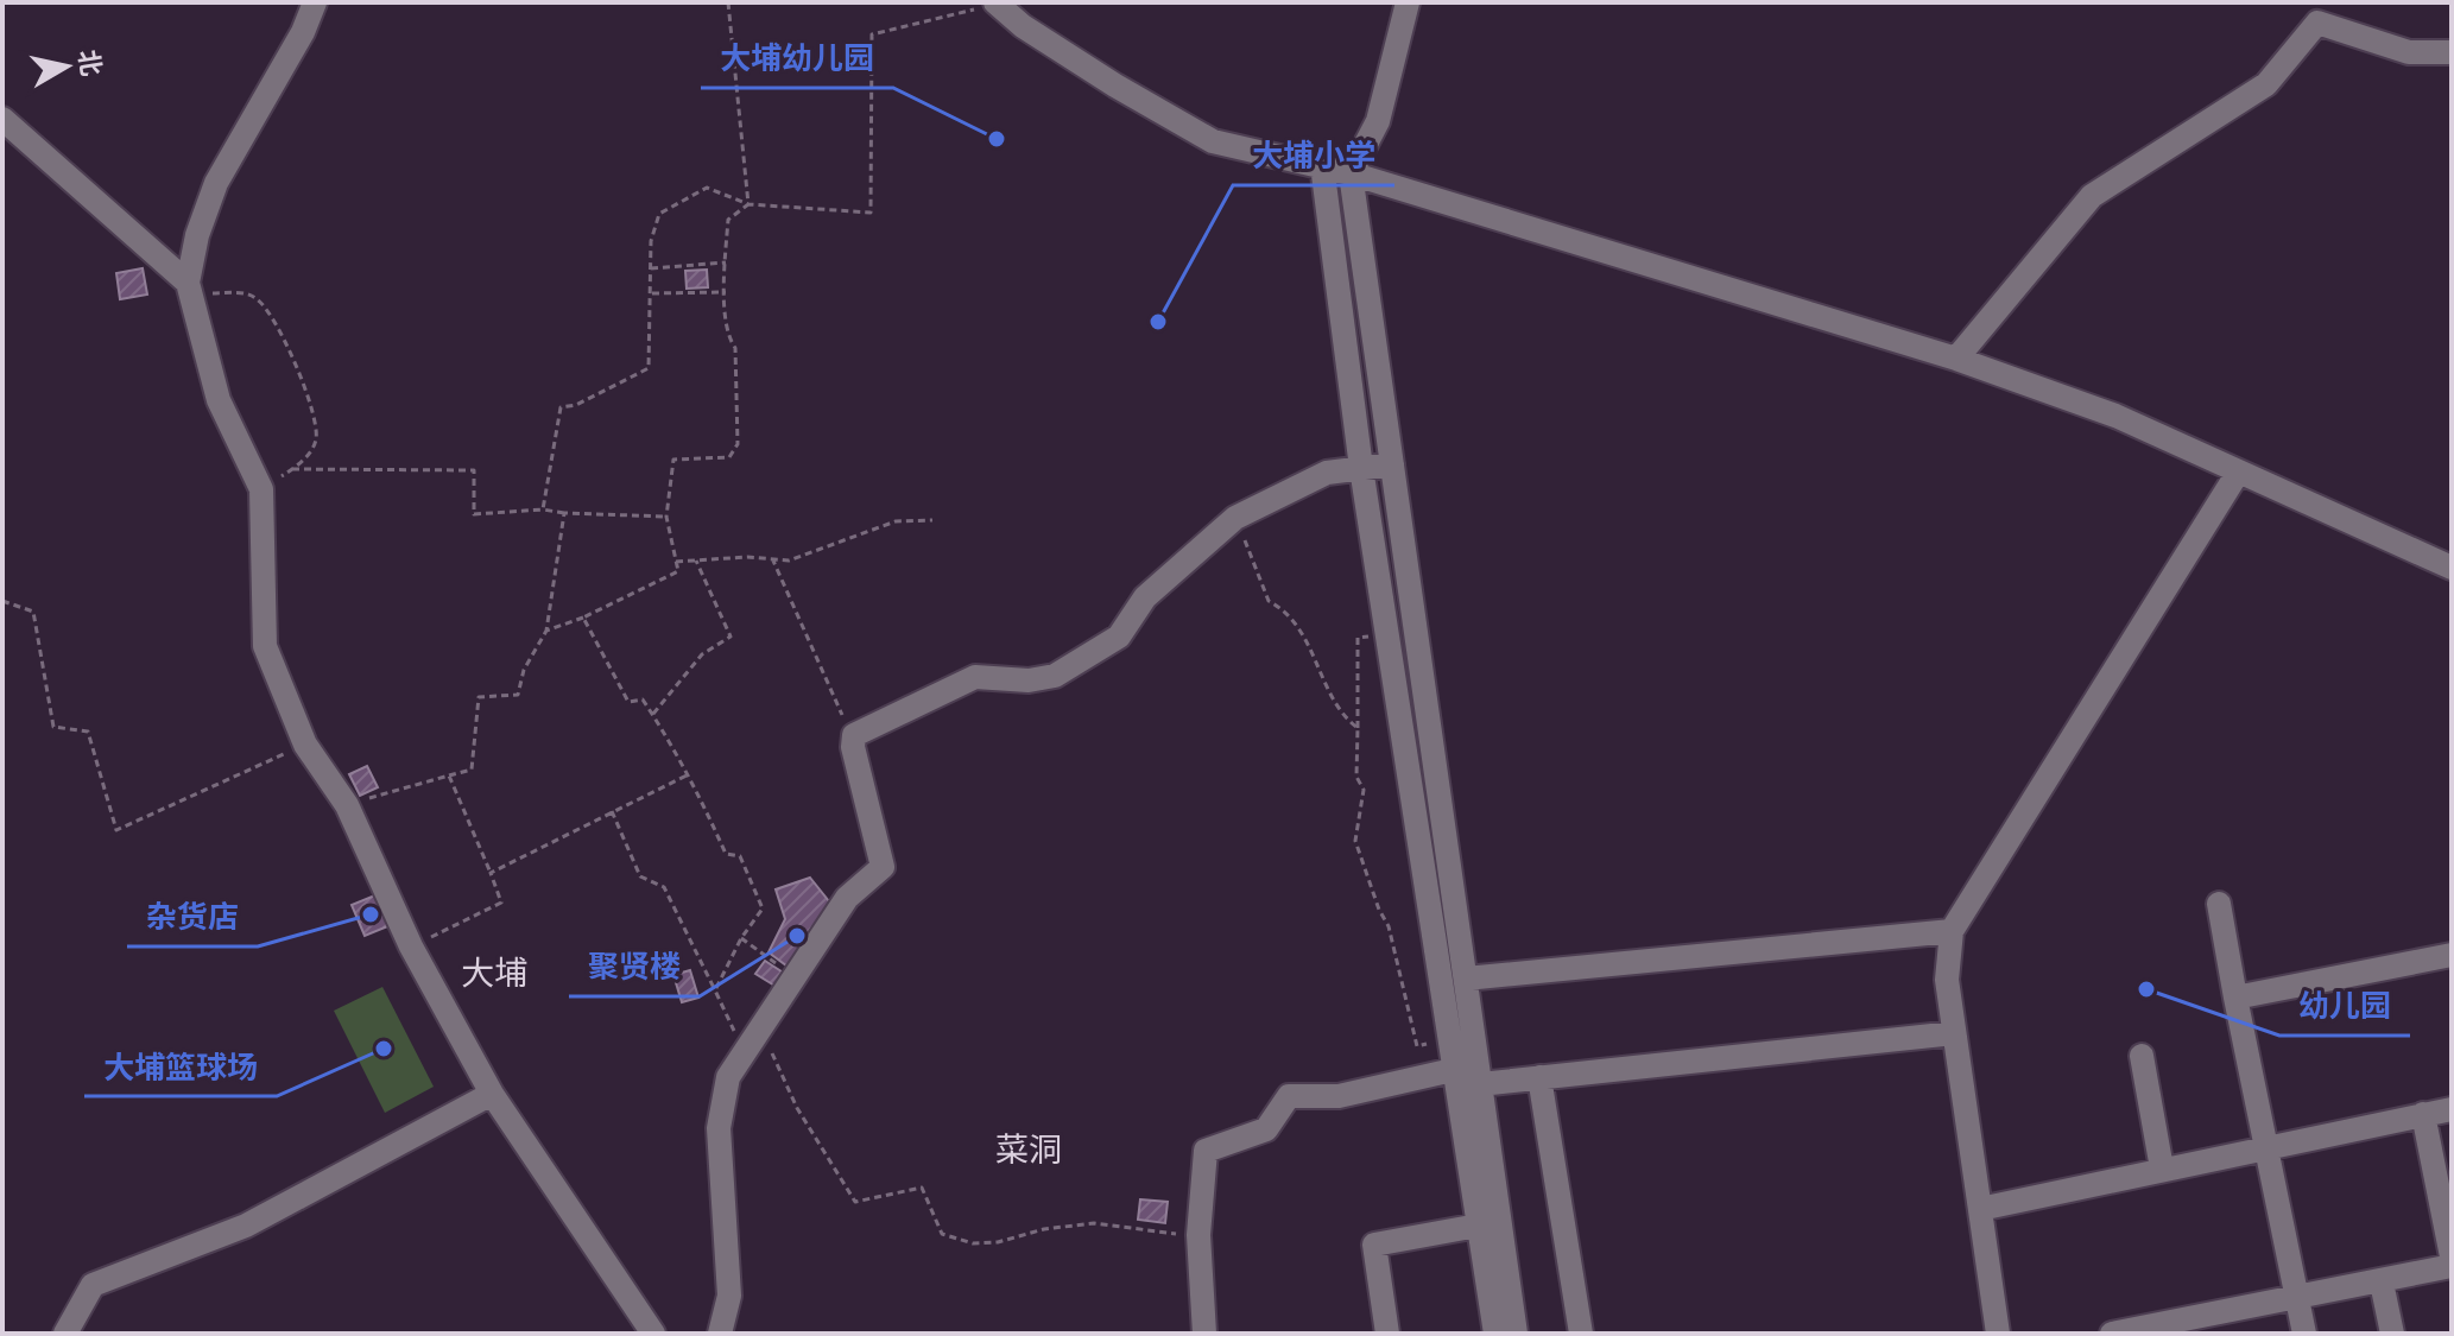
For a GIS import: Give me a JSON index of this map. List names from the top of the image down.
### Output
{
  "districts": ["大埔", "菜洞"],
  "places": [
    "大埔幼儿园",
    "大埔小学",
    "杂货店",
    "聚贤楼",
    "幼儿园",
    "大埔篮球场"
  ],
  "north": "right"
}
